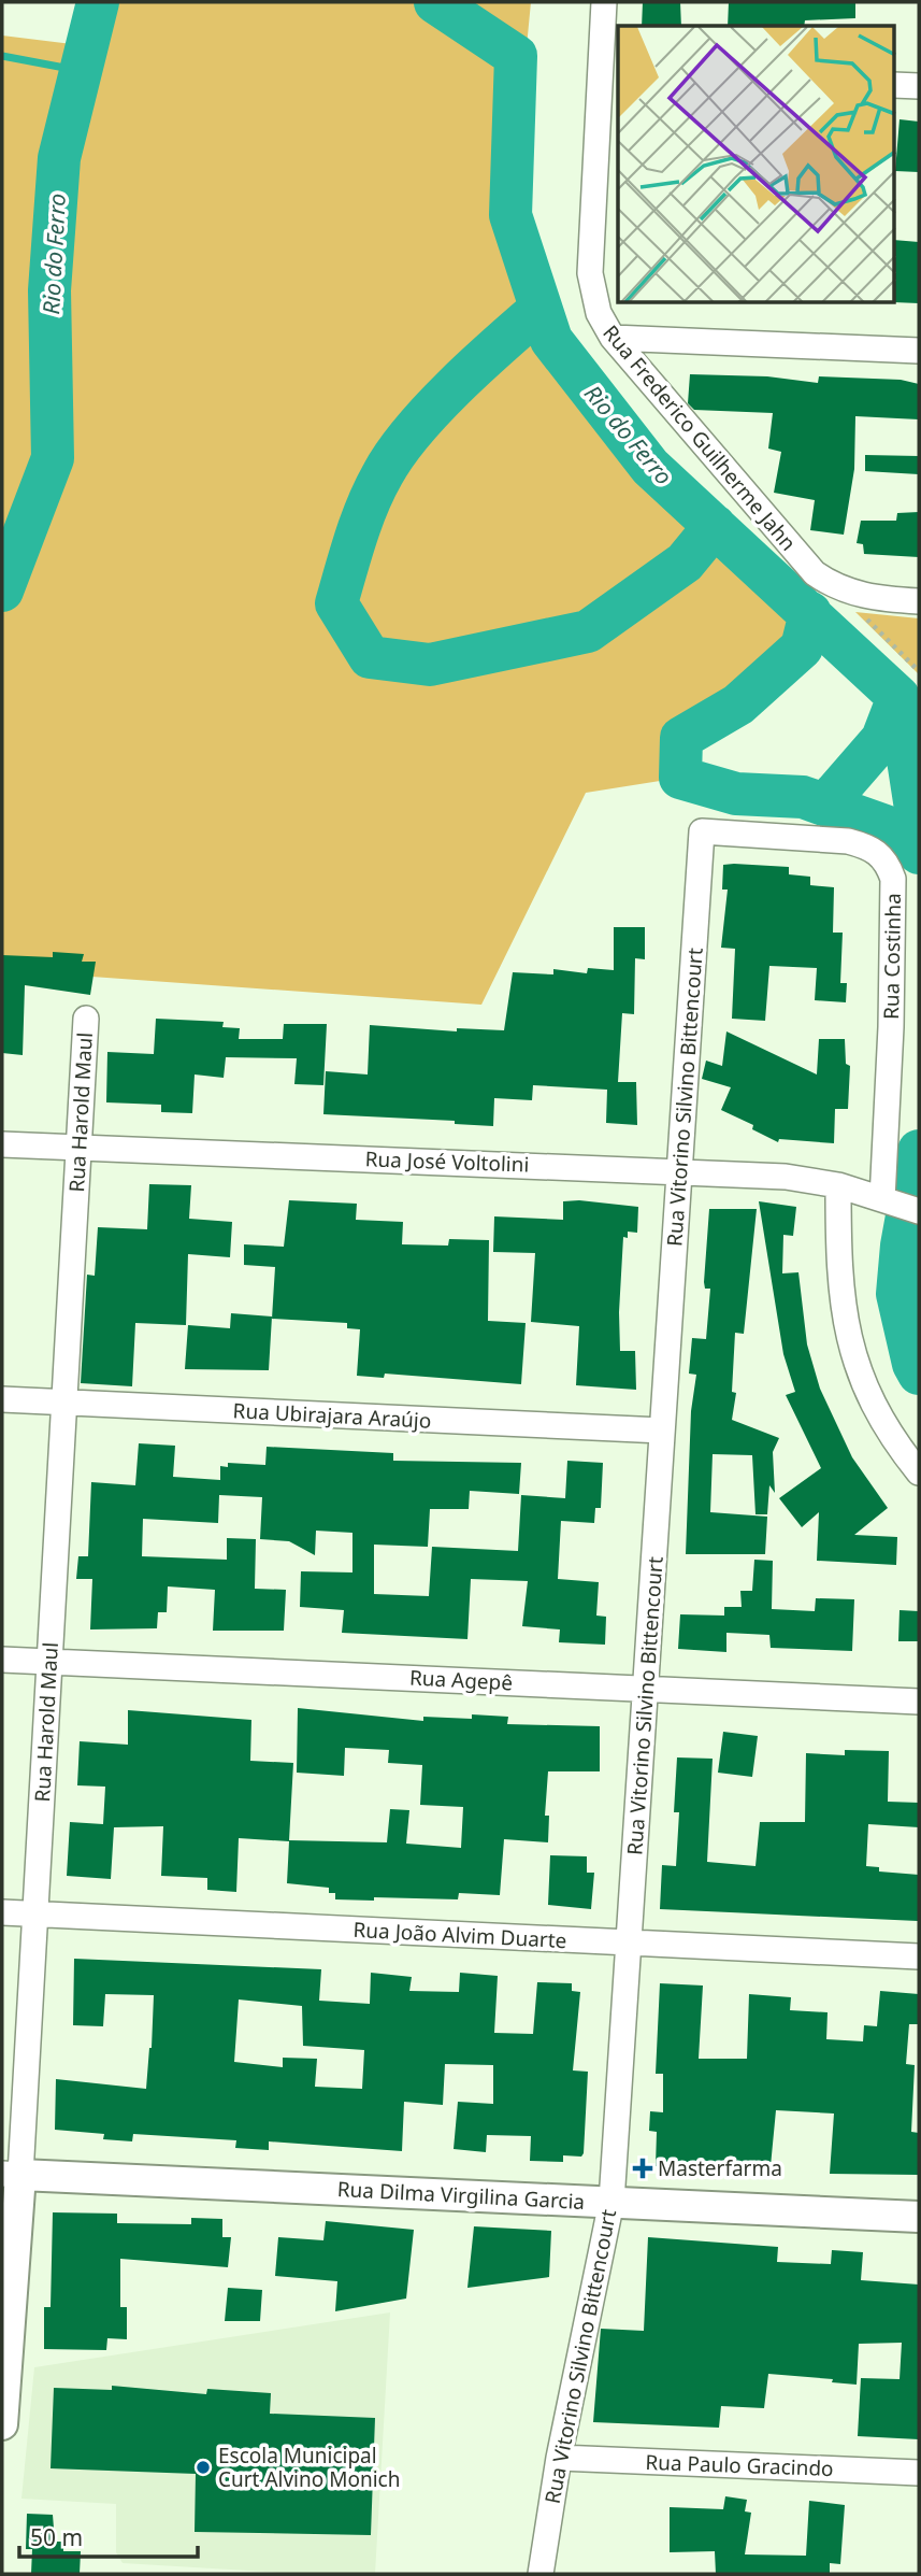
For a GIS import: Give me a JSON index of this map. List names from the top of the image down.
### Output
{
  "streets": {
    "street": [
      "Rua Frederico Guilherme Jahn",
      "Rua Costinha",
      "Rua Vitorino Silvino Bittencourt",
      "Rua Harold Maul",
      "Rua José Voltolini",
      "Rua Ubirajara Araújo",
      "Rua Agepê",
      "Rua João Alvim Duarte",
      "Rua Dilma Virgilina Garcia",
      "Rua Paulo Gracindo"
    ]
  },
  "crossings": [
    ["Rua Costinha", "Rua Vitorino Silvino Bittencourt"],
    ["Rua Costinha", "Rua José Voltolini"],
    ["Rua Vitorino Silvino Bittencourt", "Rua José Voltolini"],
    ["Rua Vitorino Silvino Bittencourt", "Rua Ubirajara Araújo"],
    ["Rua Vitorino Silvino Bittencourt", "Rua Agepê"],
    ["Rua Vitorino Silvino Bittencourt", "Rua João Alvim Duarte"],
    ["Rua Vitorino Silvino Bittencourt", "Rua Dilma Virgilina Garcia"],
    ["Rua Vitorino Silvino Bittencourt", "Rua Paulo Gracindo"],
    ["Rua Harold Maul", "Rua José Voltolini"],
    ["Rua Harold Maul", "Rua Ubirajara Araújo"],
    ["Rua Harold Maul", "Rua Agepê"],
    ["Rua Harold Maul", "Rua João Alvim Duarte"],
    ["Rua Harold Maul", "Rua Dilma Virgilina Garcia"]
  ],
  "water": ["Rio do Ferro"],
  "places": {
    "health": ["Masterfarma"],
    "other": ["Escola Municipal Curt Alvino Monich"]
  },
  "scale_bar": "50 m"
}
